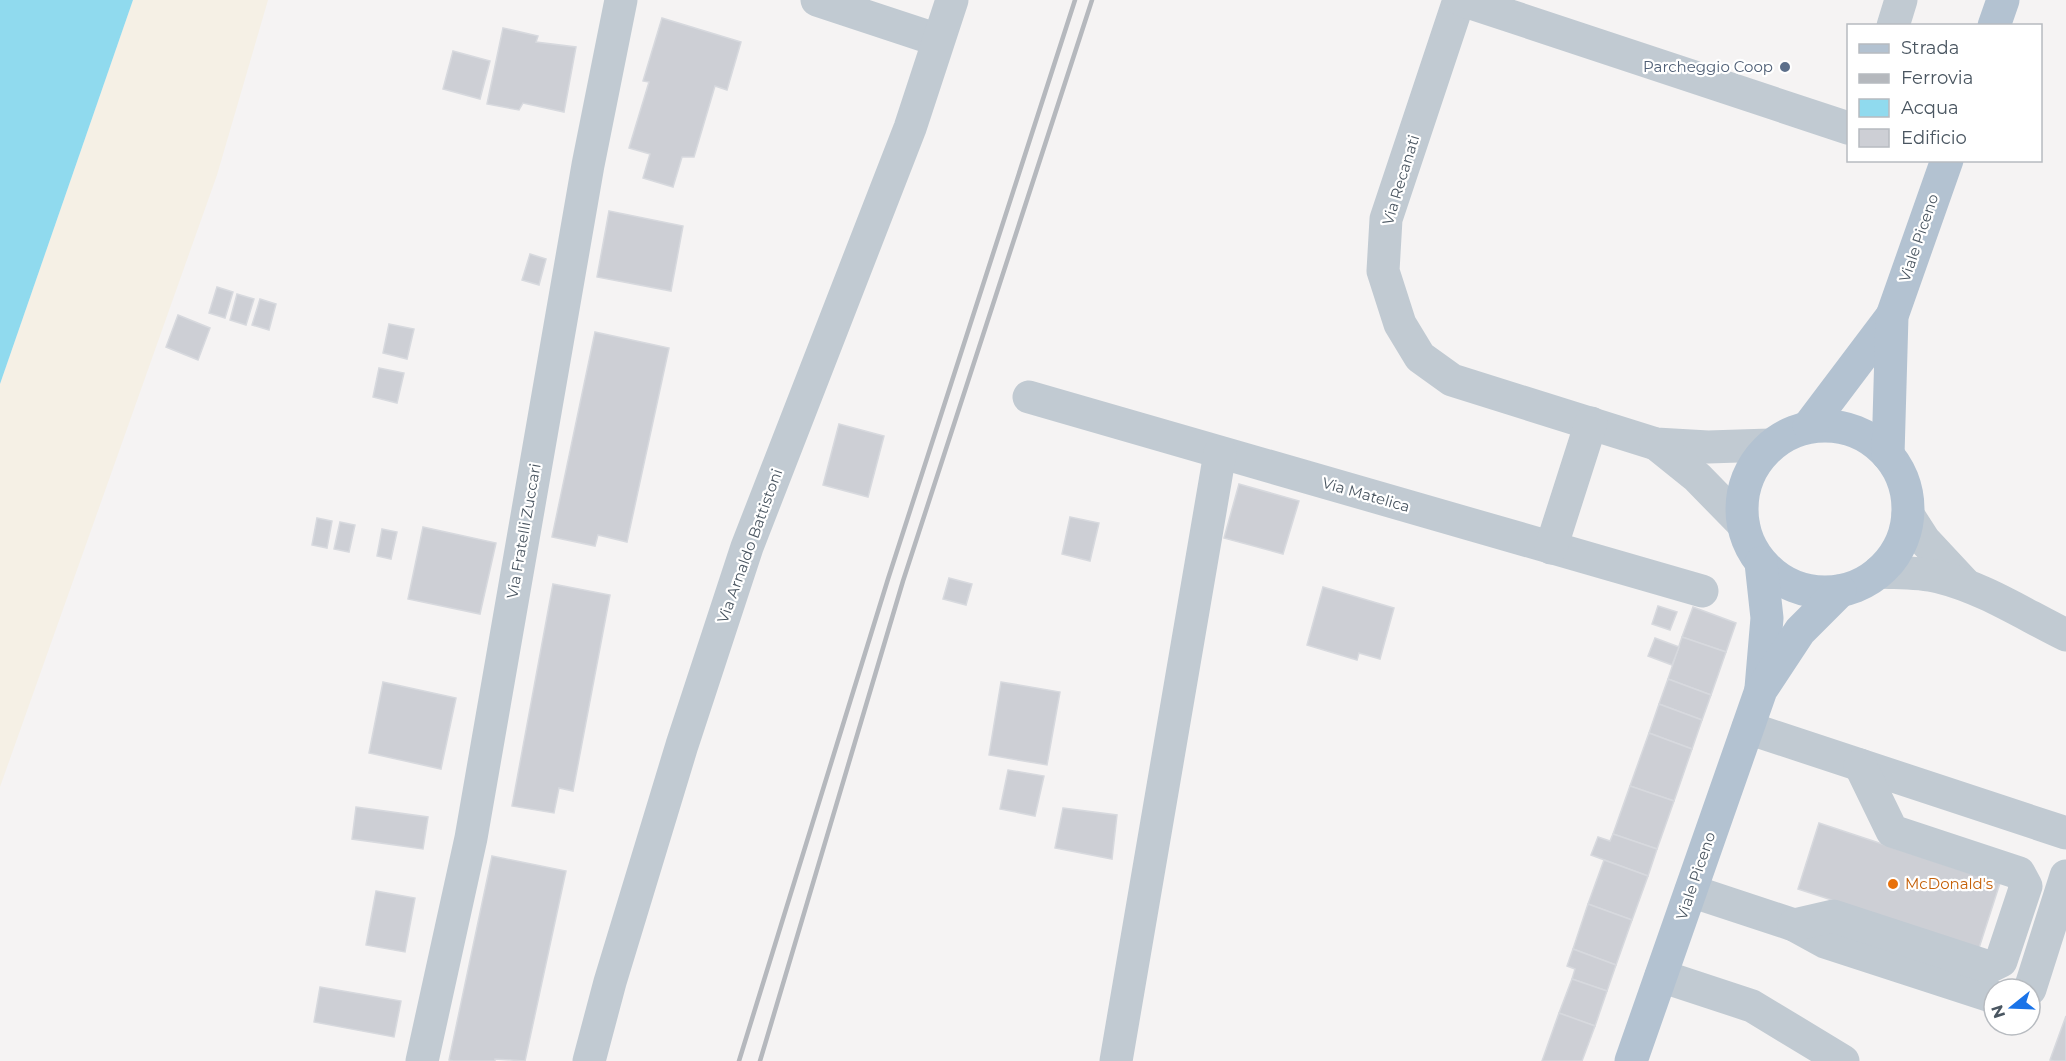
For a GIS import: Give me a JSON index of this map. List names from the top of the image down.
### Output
{
  "streets": {
    "main road": ["Viale Piceno"],
    "street": [
      "Via Recanati",
      "Via Matelica",
      "Via Fratelli Zuccari",
      "Via Arnaldo Battistoni"
    ]
  },
  "crossings": [
    ["Via Recanati", "Viale Piceno"]
  ],
  "places": ["Parcheggio Coop", "McDonald's"],
  "legend": [
    "Strada",
    "Ferrovia",
    "Acqua",
    "Edificio"
  ],
  "north": "left"
}
